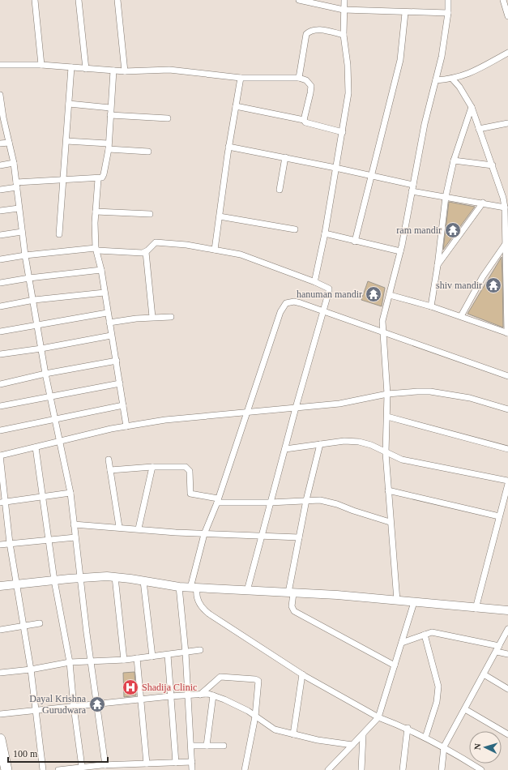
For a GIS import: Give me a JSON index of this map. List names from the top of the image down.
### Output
{
  "places": {
    "temple": [
      "ram mandir",
      "shiv mandir",
      "hanuman mandir",
      "Dayal Krishna Gurudwara"
    ],
    "hospital": ["Shadija Clinic"]
  },
  "scale_bar": "100 m",
  "north": "left"
}
